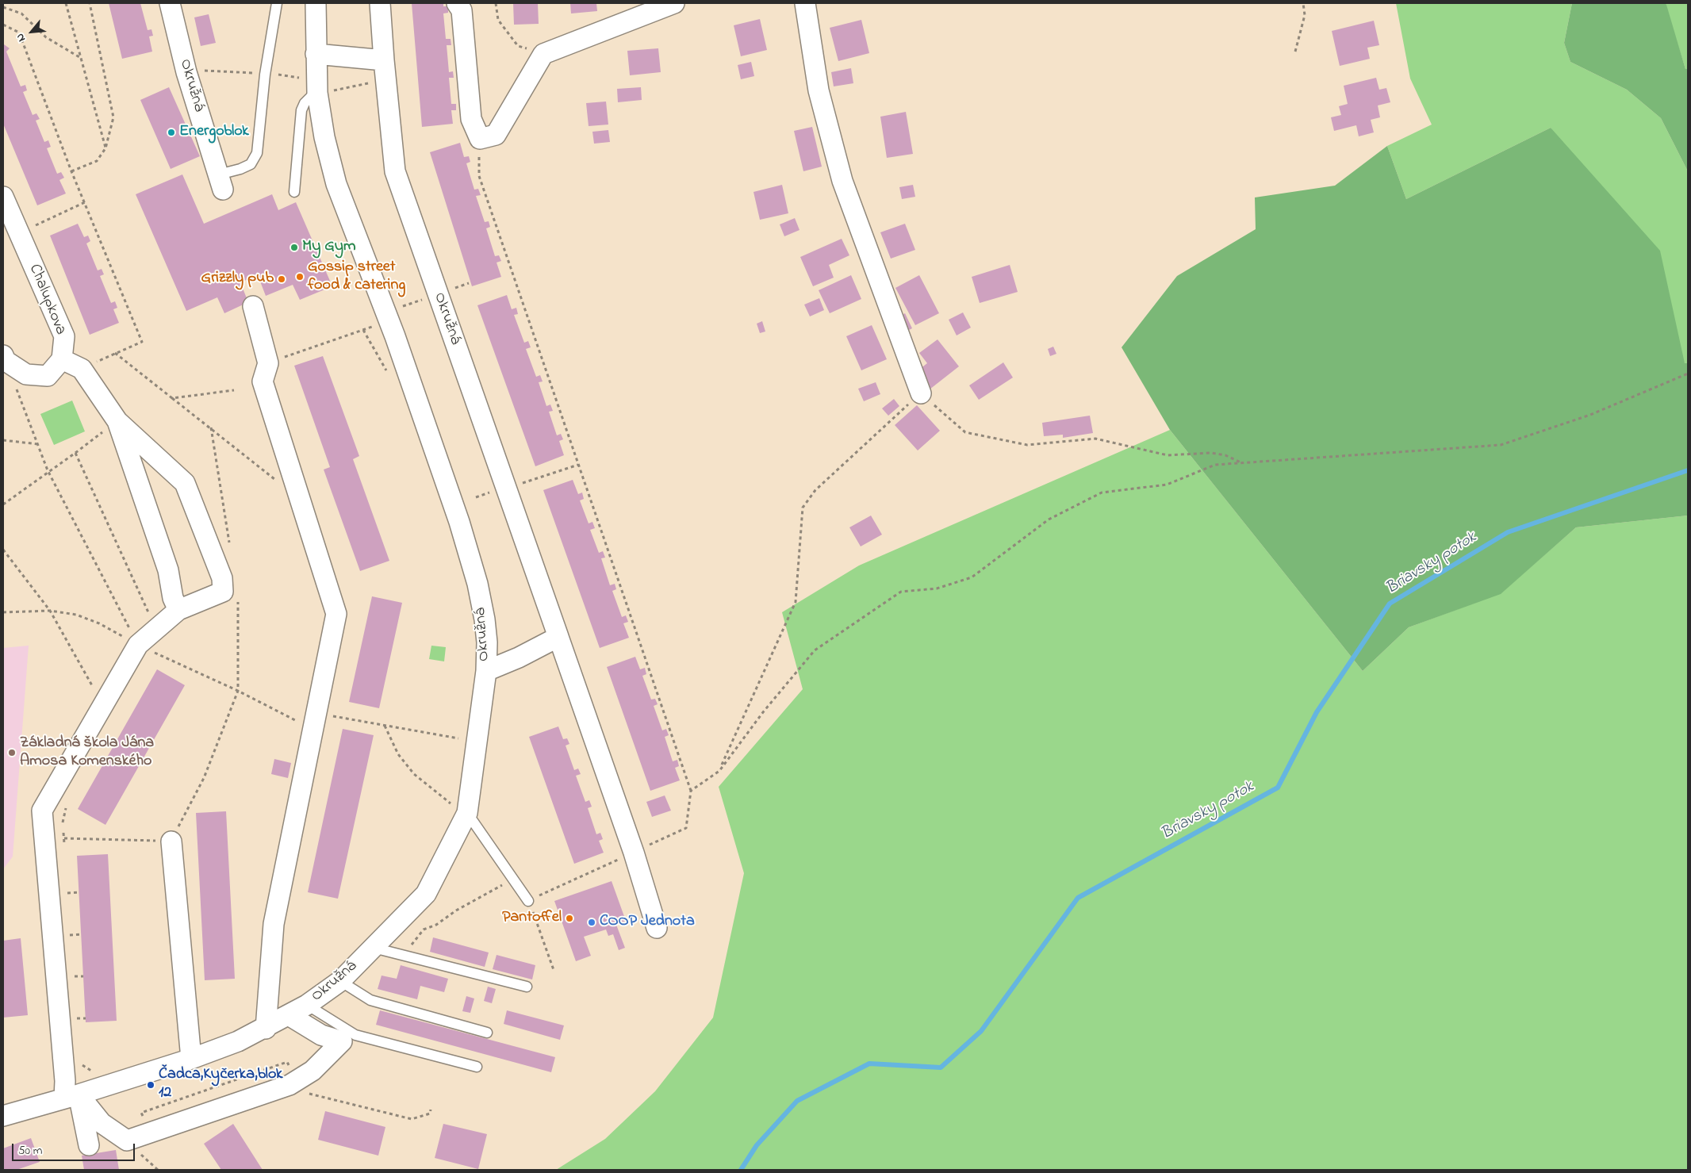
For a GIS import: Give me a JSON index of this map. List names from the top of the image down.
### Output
{
  "streets": {
    "street": ["Okružná", "Chalupkova"]
  },
  "water": ["Briavsky potok"],
  "places": [
    "Energoblok",
    "My Gym",
    "Gossip street food & catering",
    "Grizzly pub",
    "Základná škola Jána Amosa Komenského",
    "Pantoffel",
    "COOP Jednota",
    "Čadca,Kyčerka,blok 12"
  ],
  "scale_bar": "50 m",
  "north": "bottom left"
}
